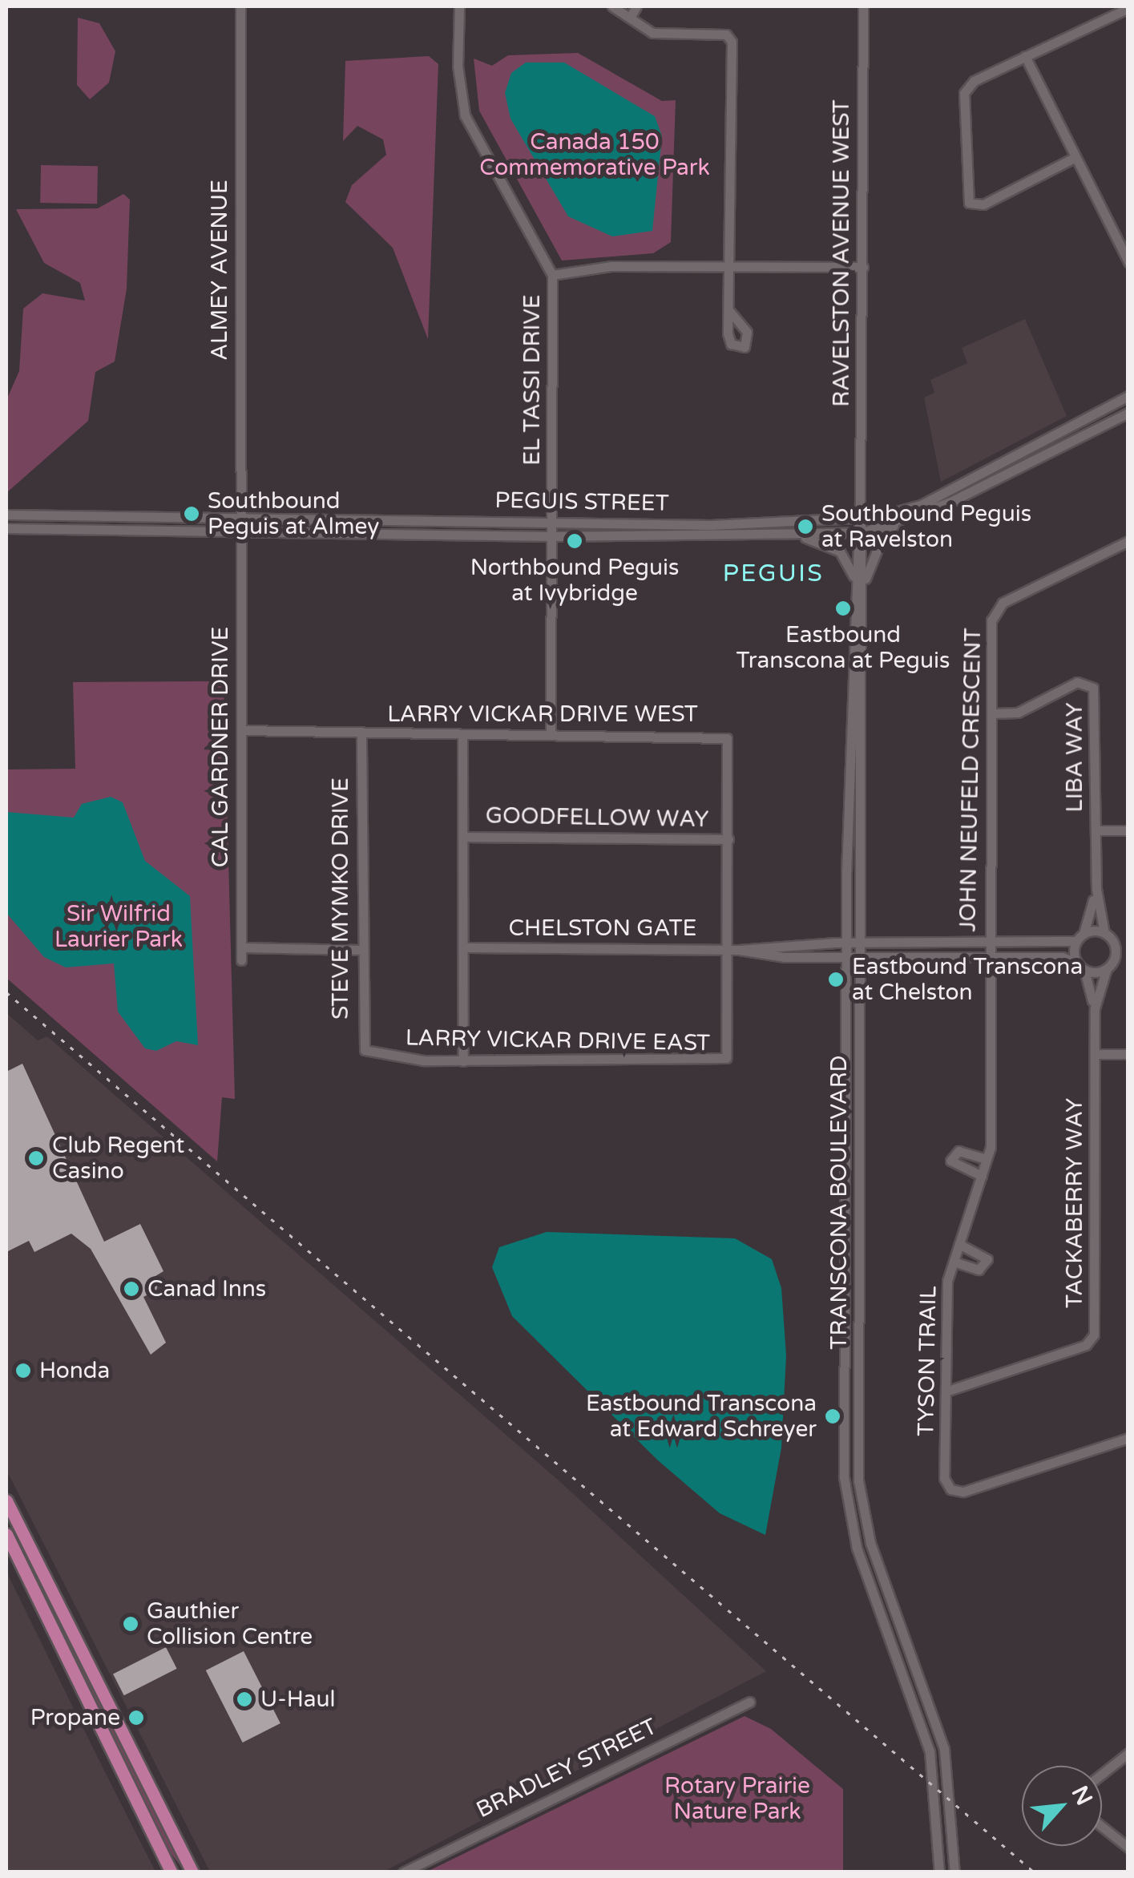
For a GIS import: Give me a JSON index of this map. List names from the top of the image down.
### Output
{
  "streets": {
    "street": [
      "RAVELSTON AVENUE WEST",
      "ALMEY AVENUE",
      "EL TASSI DRIVE",
      "PEGUIS STREET",
      "LARRY VICKAR DRIVE WEST",
      "CAL GARDNER DRIVE",
      "LIBA WAY",
      "JOHN NEUFELD CRESCENT",
      "GOODFELLOW WAY",
      "STEVE MYMKO DRIVE",
      "CHELSTON GATE",
      "LARRY VICKAR DRIVE EAST",
      "TRANSCONA BOULEVARD",
      "TACKABERRY WAY",
      "TYSON TRAIL",
      "BRADLEY STREET"
    ]
  },
  "crossings": [
    ["RAVELSTON AVENUE WEST", "PEGUIS STREET"],
    ["RAVELSTON AVENUE WEST", "TRANSCONA BOULEVARD"],
    ["ALMEY AVENUE", "PEGUIS STREET"],
    ["ALMEY AVENUE", "CAL GARDNER DRIVE"],
    ["EL TASSI DRIVE", "PEGUIS STREET"],
    ["EL TASSI DRIVE", "LARRY VICKAR DRIVE WEST"],
    ["PEGUIS STREET", "CAL GARDNER DRIVE"],
    ["PEGUIS STREET", "TRANSCONA BOULEVARD"],
    ["LARRY VICKAR DRIVE WEST", "CAL GARDNER DRIVE"],
    ["LARRY VICKAR DRIVE WEST", "GOODFELLOW WAY"],
    ["LARRY VICKAR DRIVE WEST", "STEVE MYMKO DRIVE"],
    ["LARRY VICKAR DRIVE WEST", "CHELSTON GATE"],
    ["LARRY VICKAR DRIVE WEST", "LARRY VICKAR DRIVE EAST"],
    ["LIBA WAY", "JOHN NEUFELD CRESCENT"],
    ["LIBA WAY", "TACKABERRY WAY"],
    ["JOHN NEUFELD CRESCENT", "CHELSTON GATE"],
    ["JOHN NEUFELD CRESCENT", "TYSON TRAIL"],
    ["STEVE MYMKO DRIVE", "LARRY VICKAR DRIVE EAST"],
    ["CHELSTON GATE", "LARRY VICKAR DRIVE EAST"],
    ["CHELSTON GATE", "TRANSCONA BOULEVARD"],
    ["CHELSTON GATE", "TYSON TRAIL"],
    ["TACKABERRY WAY", "TYSON TRAIL"]
  ],
  "districts": ["PEGUIS"],
  "parks": ["Canada 150 Commemorative Park", "Sir Wilfrid Laurier Park", "Rotary Prairie Nature Park"],
  "places": [
    "Southbound Peguis at Almey",
    "Southbound Peguis at Ravelston",
    "Northbound Peguis at Ivybridge",
    "Eastbound Transcona at Peguis",
    "Eastbound Transcona at Chelston",
    "Club Regent Casino",
    "Canad Inns",
    "Honda",
    "Eastbound Transcona at Edward Schreyer",
    "Gauthier Collision Centre",
    "U-Haul",
    "Propane"
  ],
  "north": "top right"
}
